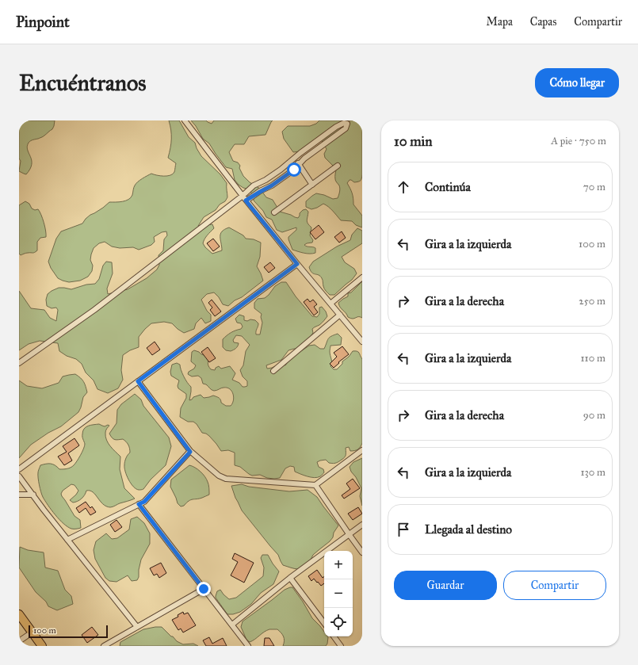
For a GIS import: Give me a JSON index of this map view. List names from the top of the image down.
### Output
{
  "scale_bar": "100 m",
  "page": {
    "header": "Pinpoint",
    "nav": ["Mapa", "Capas", "Compartir"],
    "buttons": [
      "Cómo llegar",
      ["Guardar", "Compartir"]
    ],
    "title": "Encuéntranos",
    "heading": ["10 min", "A pie · 750 m"],
    "list": [
      ["Continúa", "70 m"],
      ["Gira a la izquierda", "100 m"],
      ["Gira a la derecha", "250 m"],
      ["Gira a la izquierda", "110 m"],
      ["Gira a la derecha", "90 m"],
      ["Gira a la izquierda", "130 m"],
      "Llegada al destino"
    ],
    "map_buttons": ["+", "−"],
    "scale": "100 m"
  }
}
